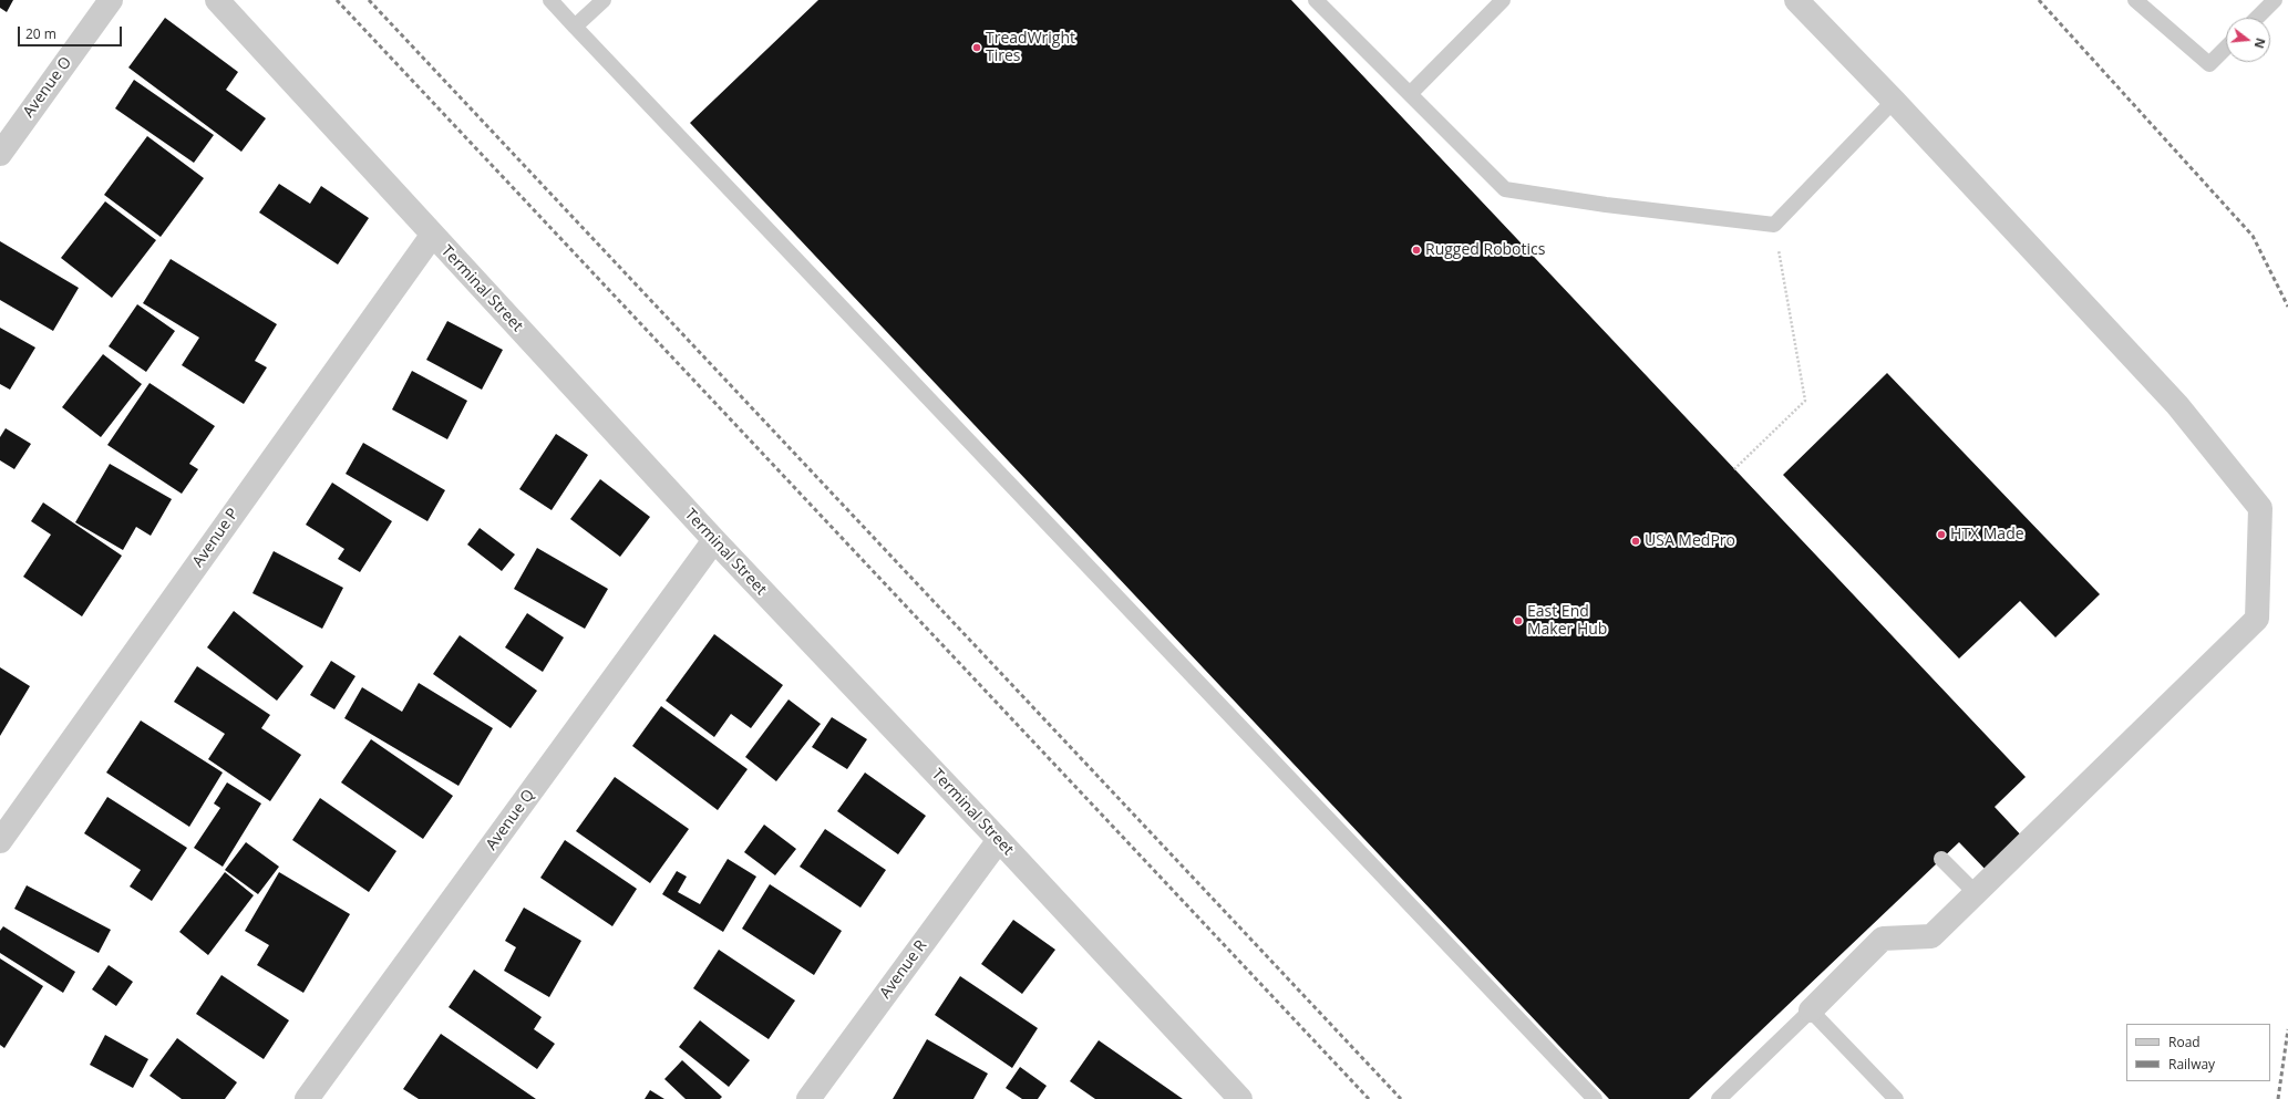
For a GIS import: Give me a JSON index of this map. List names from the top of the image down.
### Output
{
  "streets": {
    "street": [
      "Avenue O",
      "Terminal Street",
      "Avenue P",
      "Avenue Q",
      "Avenue R"
    ]
  },
  "crossings": [
    ["Terminal Street", "Avenue P"],
    ["Terminal Street", "Avenue Q"],
    ["Terminal Street", "Avenue R"]
  ],
  "places": [
    "TreadWright Tires",
    "Rugged Robotics",
    "HTX Made",
    "USA MedPro",
    "East End Maker Hub"
  ],
  "legend": ["Road", "Railway"],
  "scale_bar": "20 m",
  "north": "right"
}
